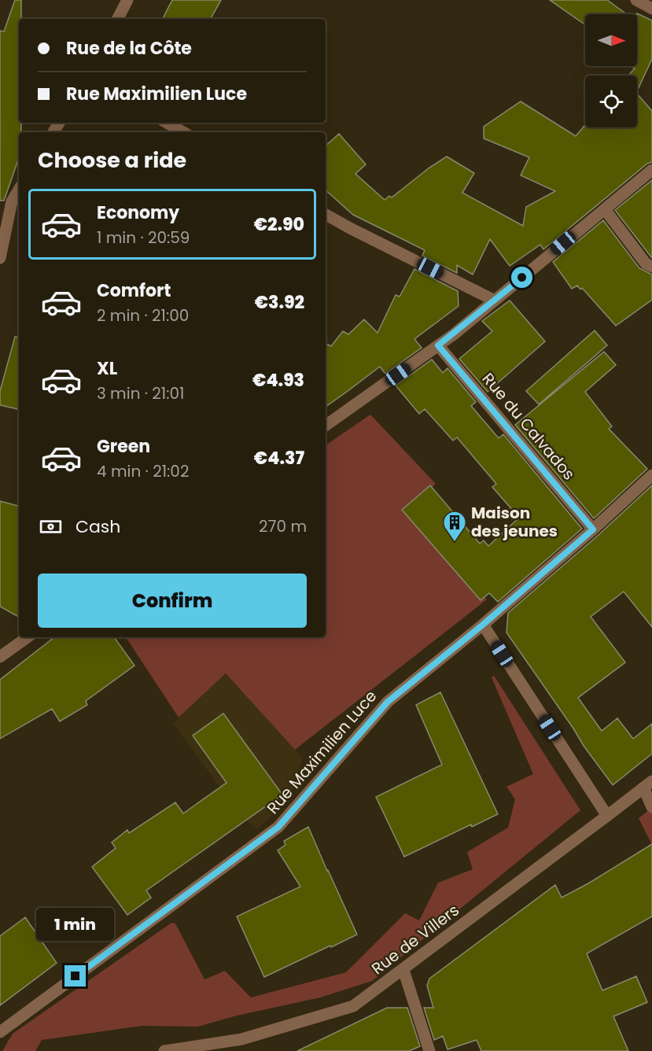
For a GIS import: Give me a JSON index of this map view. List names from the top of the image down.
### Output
{
  "streets": {
    "street": ["Rue du Calvados", "Rue Maximilien Luce", "Rue de Villers"]
  },
  "crossings": [
    ["Rue du Calvados", "Rue Maximilien Luce"]
  ],
  "places": {
    "building": ["Maison des jeunes"]
  },
  "north": "right",
  "page": {
    "banner": ["Rue de la Côte", "Rue Maximilien Luce"],
    "heading": "Choose a ride",
    "list": [
      {
        "name": "Economy",
        "note": "1 min · 20:59",
        "value": "€2.90"
      },
      {
        "name": "Comfort",
        "note": "2 min · 21:00",
        "value": "€3.92"
      },
      {
        "name": "XL",
        "note": "3 min · 21:01",
        "value": "€4.93"
      },
      {
        "name": "Green",
        "note": "4 min · 21:02",
        "value": "€4.37"
      }
    ],
    "pay": ["Cash", "270 m"],
    "buttons": "Confirm",
    "bubble": "1 min"
  }
}
